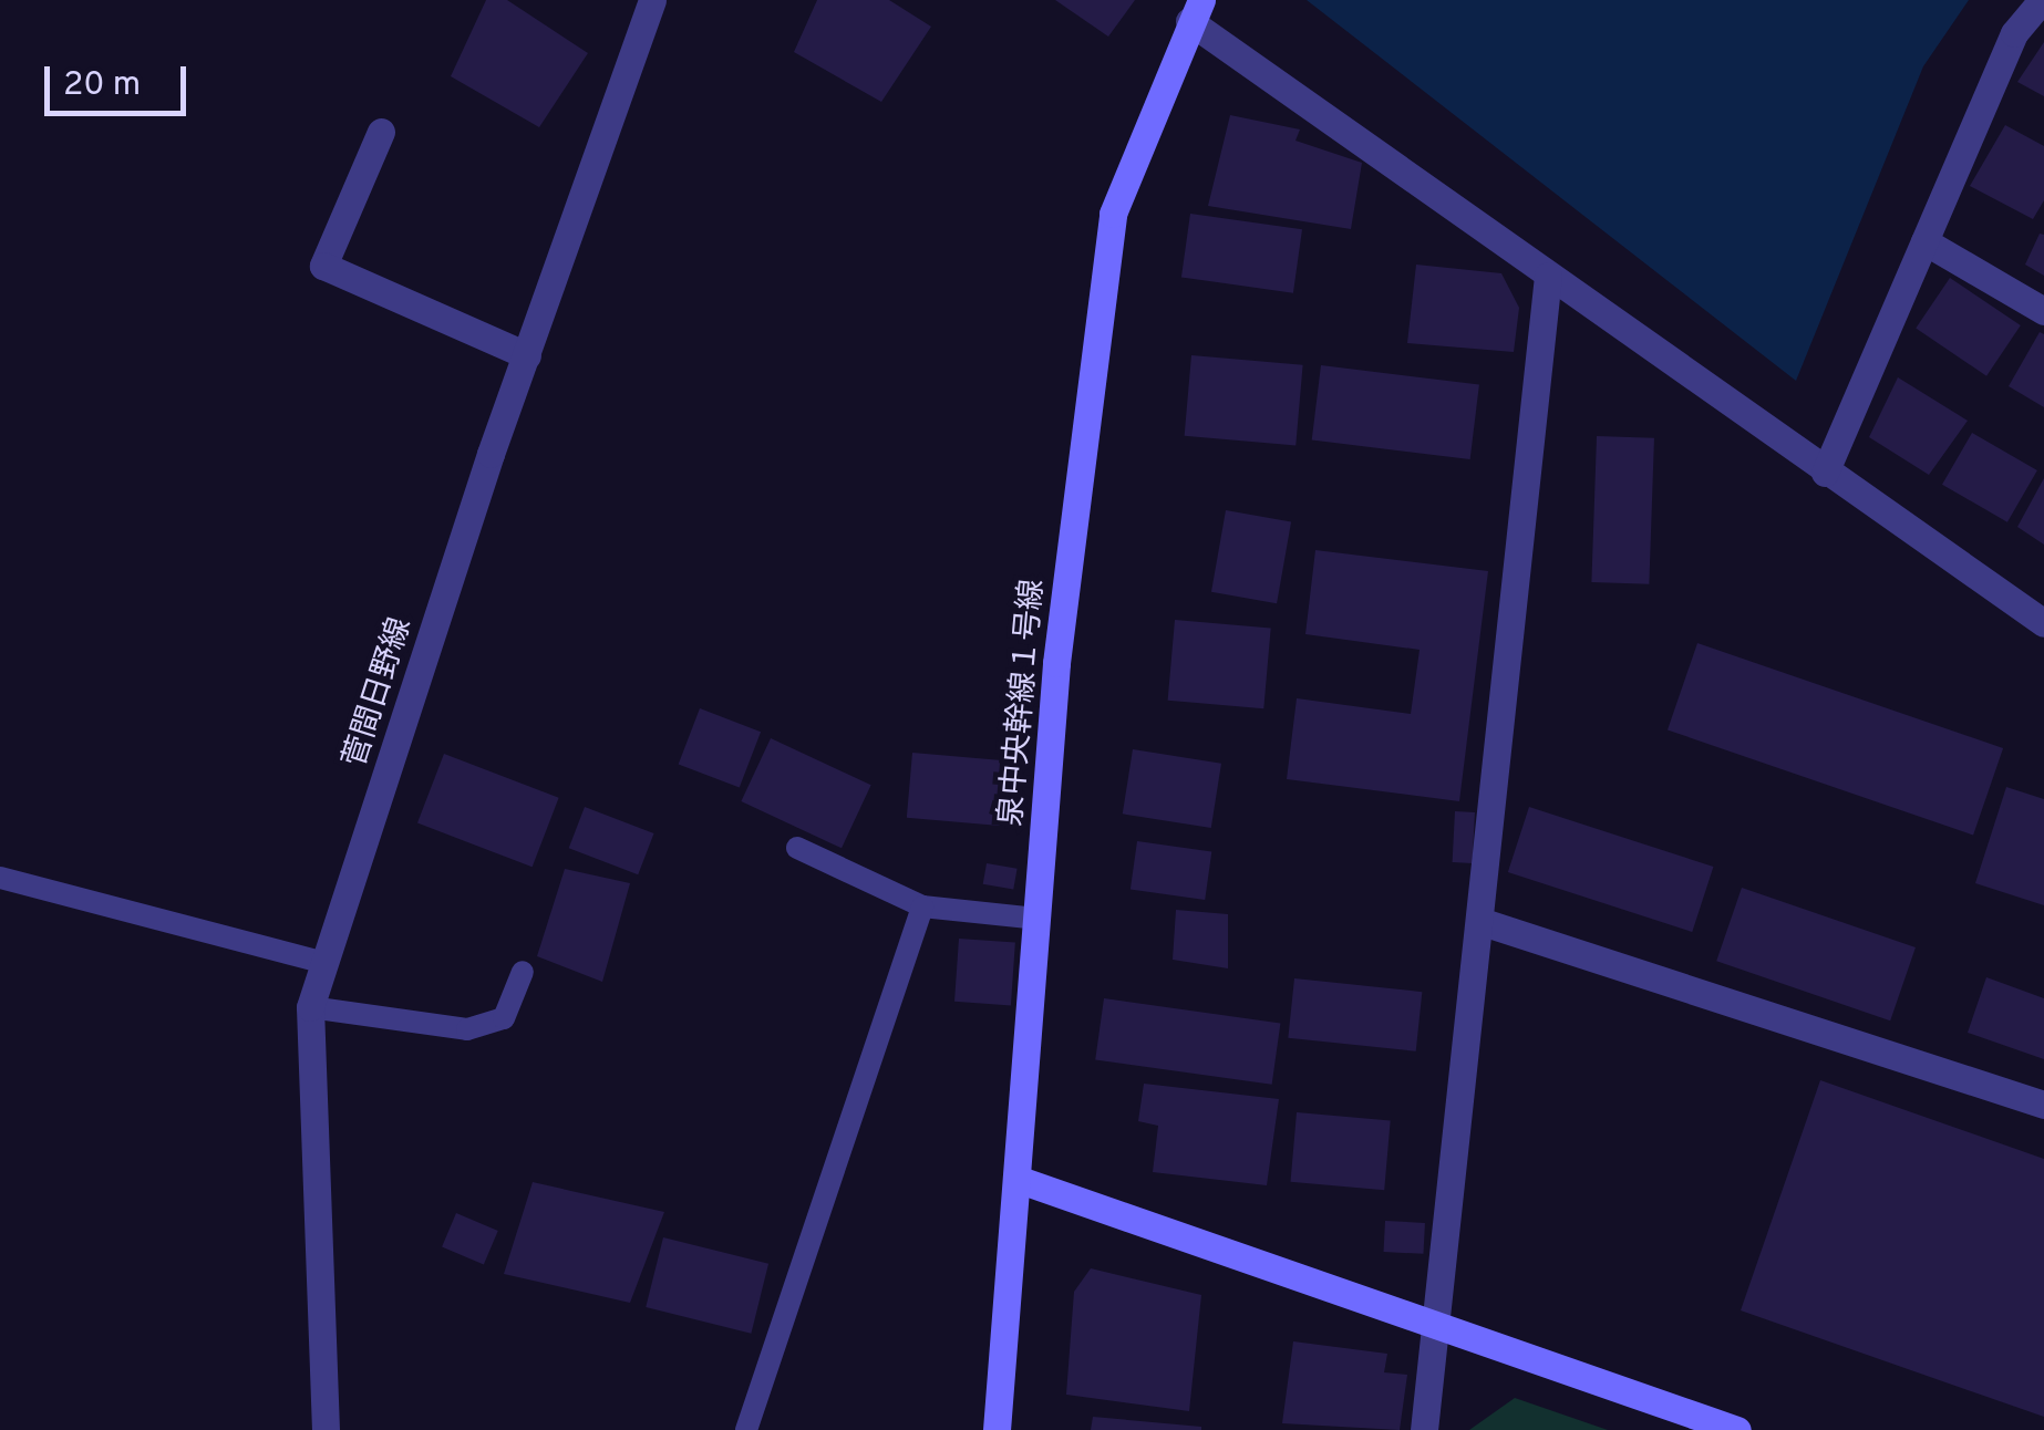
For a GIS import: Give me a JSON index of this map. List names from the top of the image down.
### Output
{
  "streets": {
    "street": ["菅間日野線", "泉中央幹線１号線"]
  },
  "scale_bar": "20 m"
}
